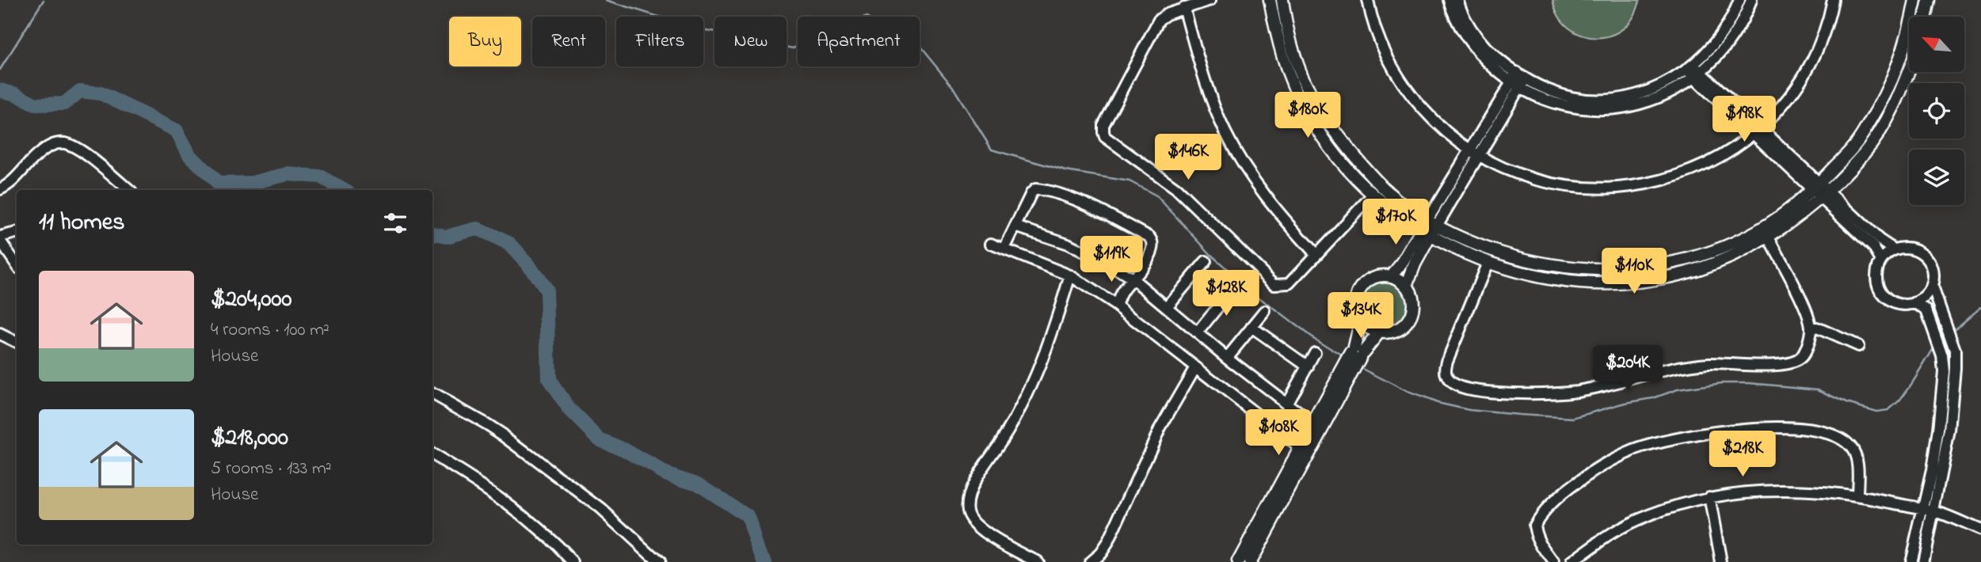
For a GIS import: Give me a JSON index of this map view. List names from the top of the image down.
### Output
{
  "north": "top left",
  "page": {
    "chip": [
      "Buy",
      "Rent",
      "Filters",
      "New",
      "Apartment"
    ],
    "price": [
      "$180K",
      "$198K",
      "$146K",
      "$170K",
      "$119K",
      "$110K",
      "$128K",
      "$134K",
      "$204K",
      "$108K",
      "$218K"
    ],
    "heading": "11 homes",
    "list": [
      {
        "name": "$204,000",
        "note": "4 rooms · 100 m² · House"
      },
      {
        "name": "$218,000",
        "note": "5 rooms · 133 m² · House"
      }
    ]
  }
}
